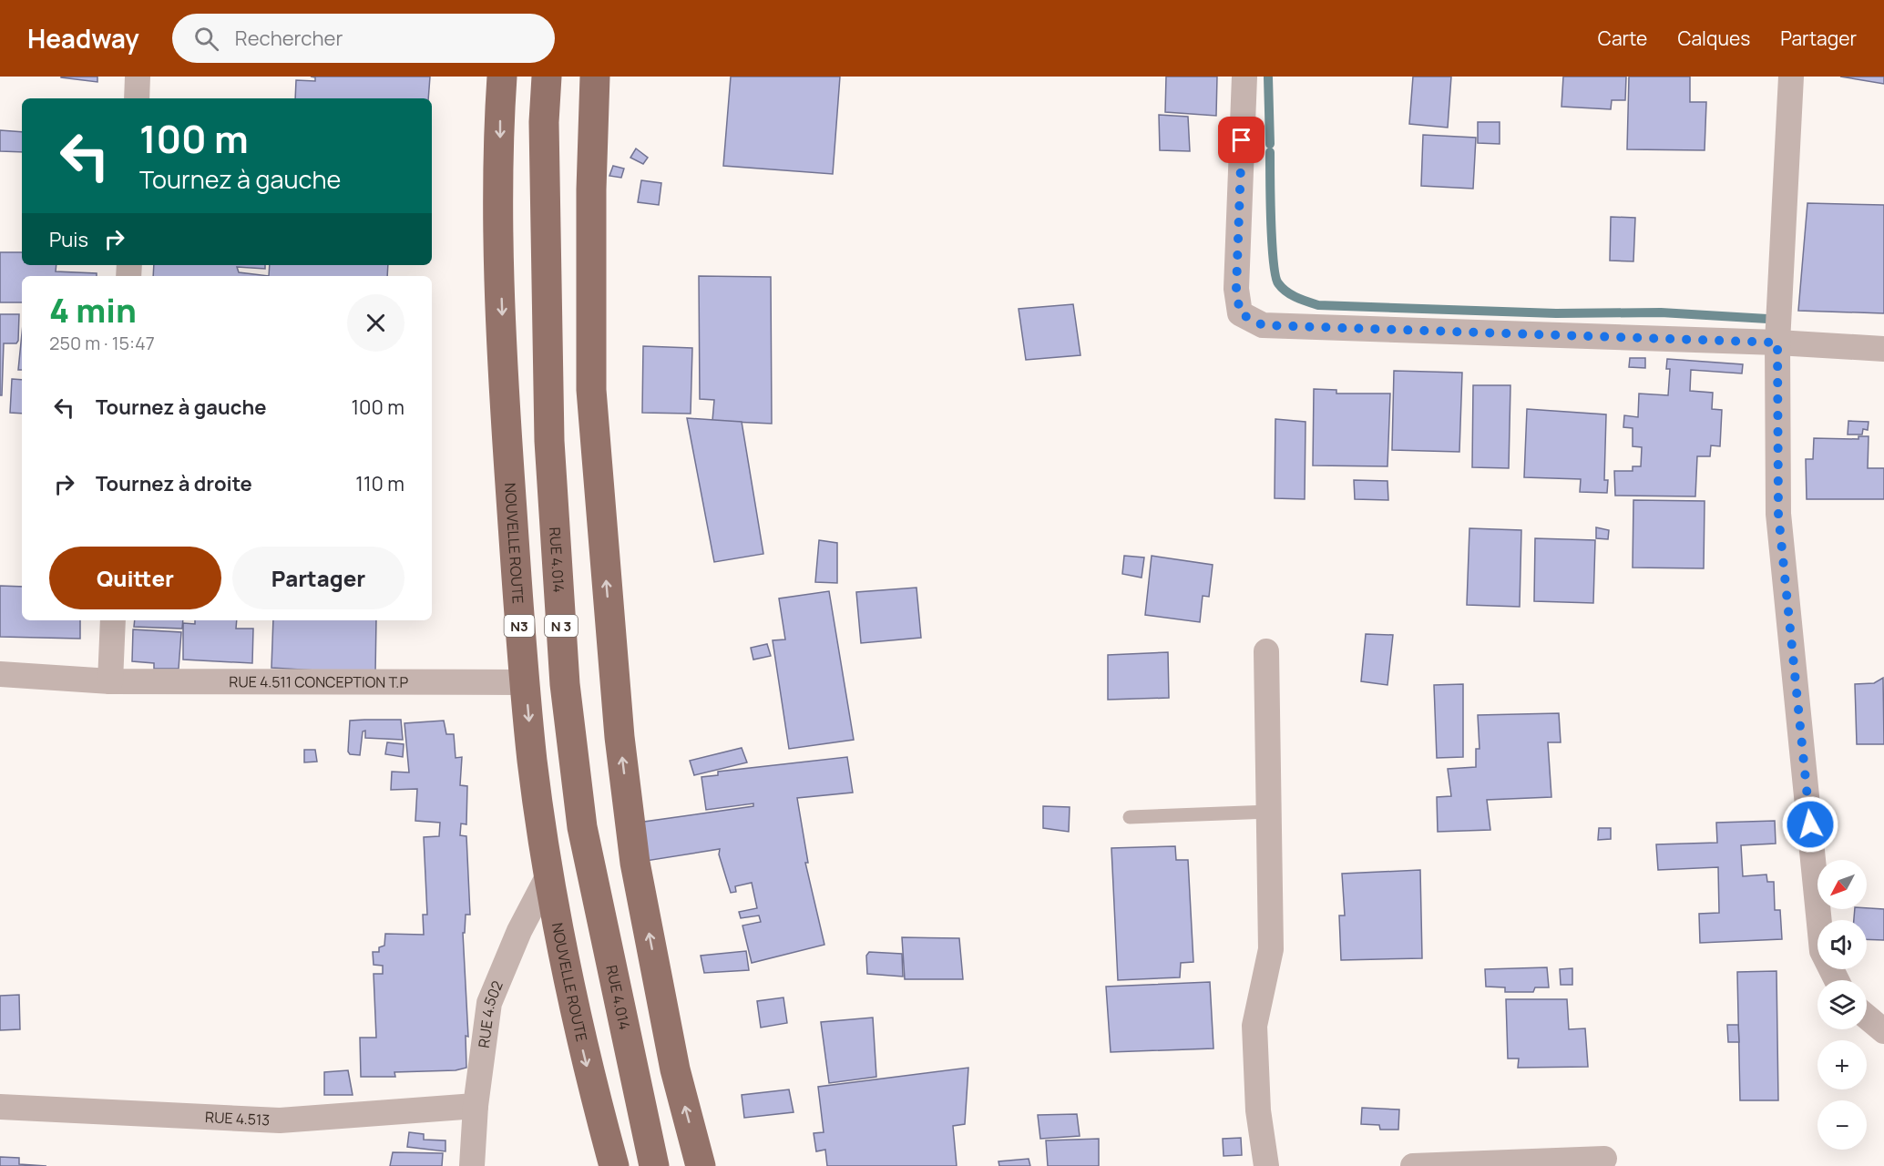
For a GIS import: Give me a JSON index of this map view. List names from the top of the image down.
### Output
{
  "streets": {
    "highway": [
      "NOUVELLE ROUTE",
      "RUE 4.014",
      "N3",
      "N 3"
    ],
    "street": ["RUE 4.511 CONCEPTION T.P", "RUE 4.502", "RUE 4.513"]
  },
  "crossings": [
    ["NOUVELLE ROUTE", "RUE 4.511 CONCEPTION T.P"],
    ["NOUVELLE ROUTE", "RUE 4.502"],
    ["RUE 4.502", "RUE 4.513"]
  ],
  "north": "bottom left",
  "page": {
    "header": "Headway",
    "search": "Rechercher",
    "nav": ["Carte", "Calques", "Partager"],
    "turn": ["100 m", "Tournez à gauche"],
    "then": "Puis",
    "heading": ["4 min", "250 m · 15:47"],
    "list": [
      {
        "name": "Tournez à gauche",
        "value": "100 m"
      },
      {
        "name": "Tournez à droite",
        "value": "110 m"
      }
    ],
    "buttons": ["Quitter", "Partager"],
    "map_buttons": ["+", "−"]
  }
}
